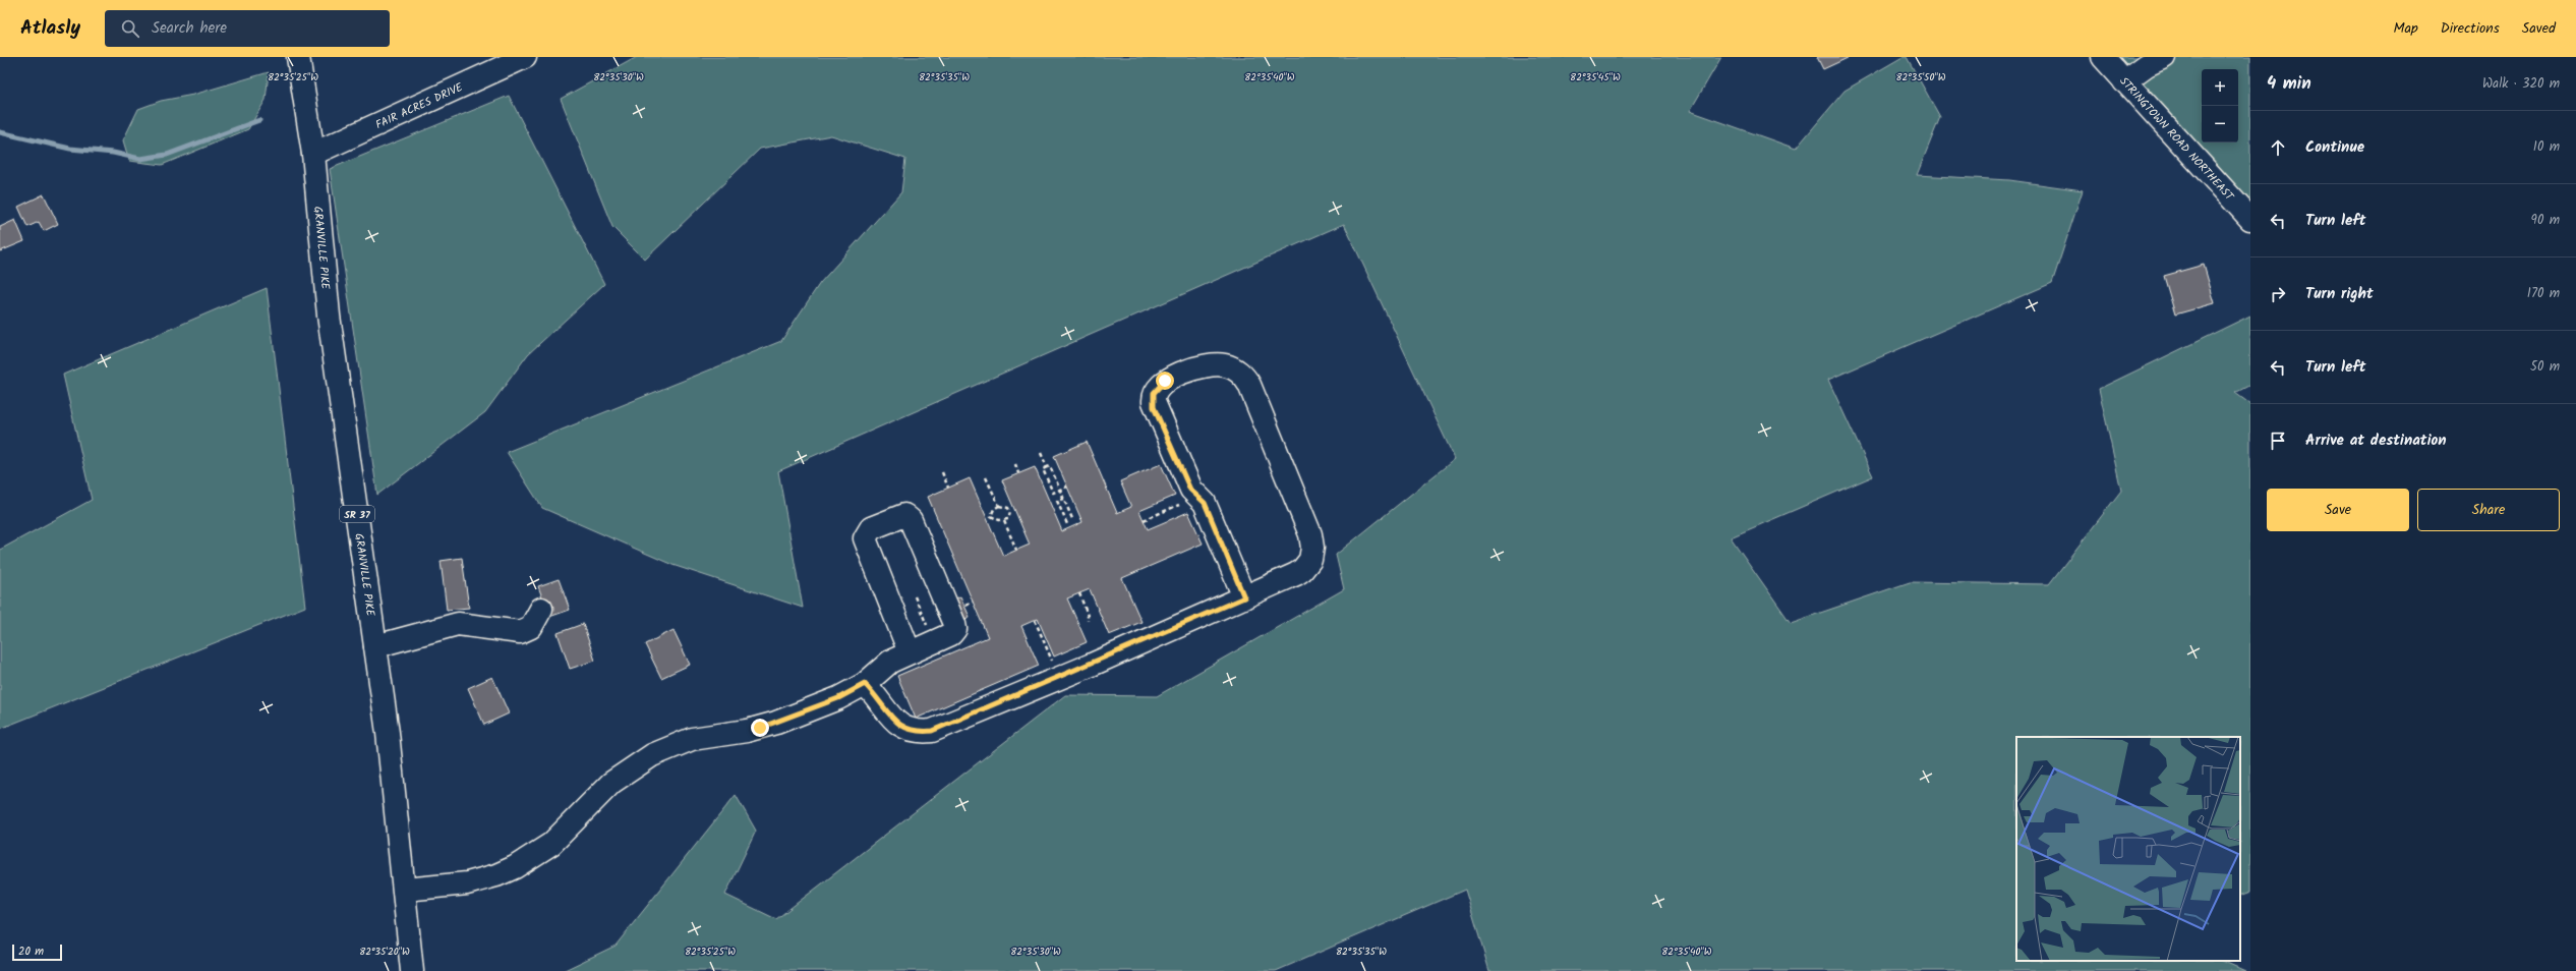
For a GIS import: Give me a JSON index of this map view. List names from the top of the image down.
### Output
{
  "streets": {
    "main road": [
      "FAIR ACRES DRIVE",
      "STRINGTOWN ROAD NORTHEAST",
      "GRANVILLE PIKE",
      "SR 37"
    ]
  },
  "crossings": [
    ["FAIR ACRES DRIVE", "GRANVILLE PIKE"]
  ],
  "scale_bar": "20 m",
  "page": {
    "header": "Atlasly",
    "search": "Search here",
    "nav": ["Map", "Directions", "Saved"],
    "heading": ["4 min", "Walk · 320 m"],
    "map_buttons": ["+", "−"],
    "list": [
      ["Continue", "10 m"],
      ["Turn left", "90 m"],
      ["Turn right", "170 m"],
      ["Turn left", "50 m"],
      "Arrive at destination"
    ],
    "buttons": ["Save", "Share"],
    "scale": "20 m"
  },
  "coordinates": [
    "82°35'25\"W",
    "82°35'30\"W",
    "82°35'35\"W",
    "82°35'40\"W",
    "82°35'45\"W",
    "82°35'50\"W",
    "82°35'20\"W"
  ]
}
